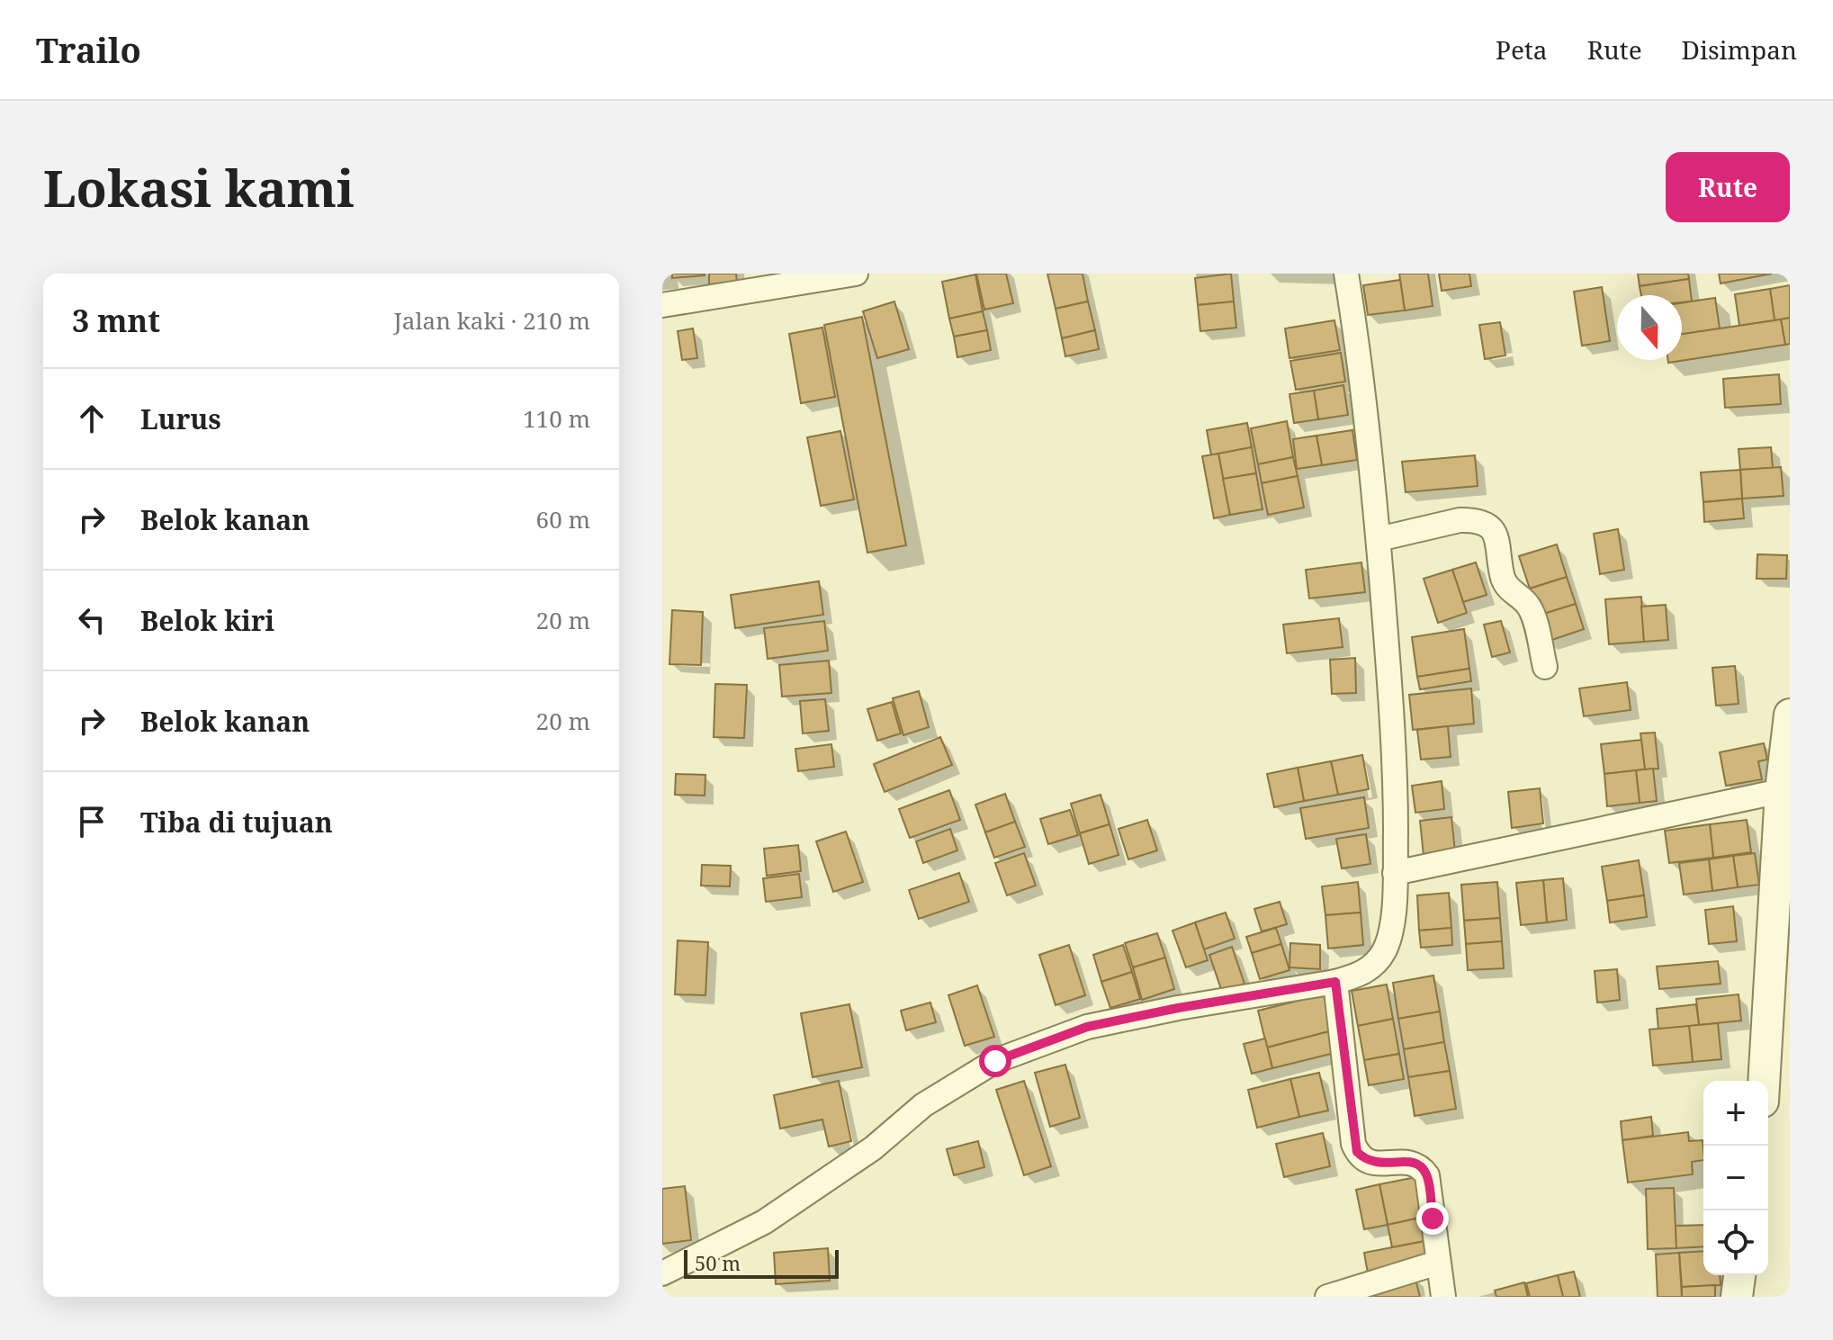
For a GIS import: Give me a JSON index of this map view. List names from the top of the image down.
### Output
{
  "scale_bar": "50 m",
  "north": "bottom",
  "page": {
    "header": "Trailo",
    "nav": ["Peta", "Rute", "Disimpan"],
    "buttons": "Rute",
    "title": "Lokasi kami",
    "heading": ["3 mnt", "Jalan kaki · 210 m"],
    "list": [
      ["Lurus", "110 m"],
      ["Belok kanan", "60 m"],
      ["Belok kiri", "20 m"],
      ["Belok kanan", "20 m"],
      "Tiba di tujuan"
    ],
    "map_buttons": ["+", "−"],
    "scale": "50 m"
  }
}
